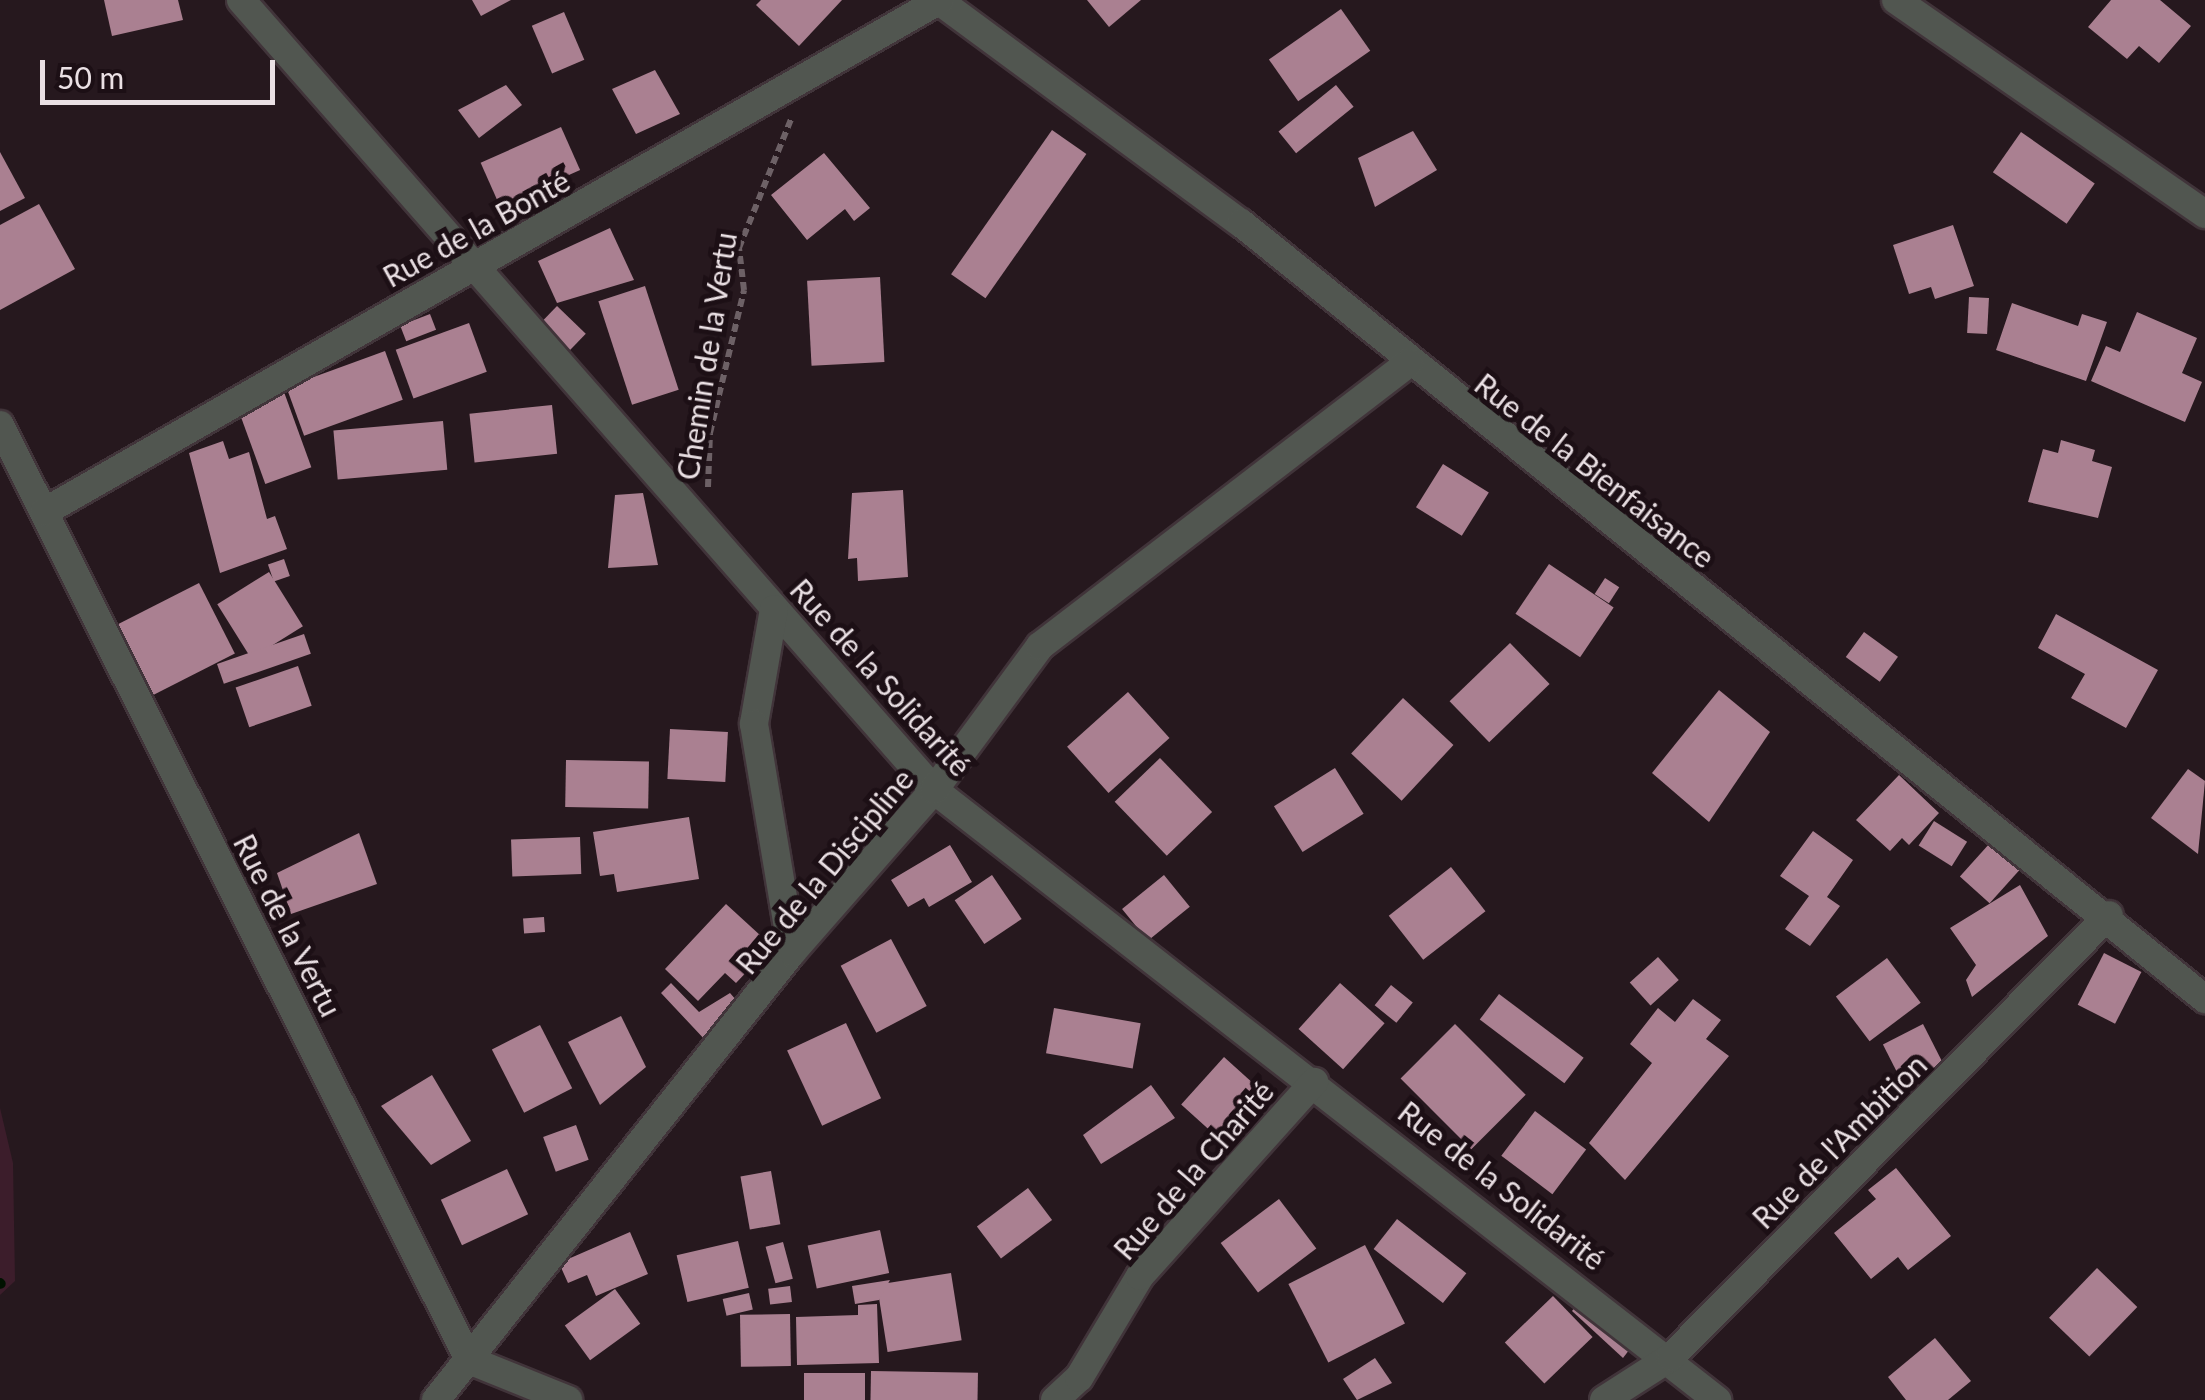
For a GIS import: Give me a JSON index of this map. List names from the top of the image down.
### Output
{
  "streets": {
    "street": [
      "Rue de la Bonté",
      "Rue de la Bienfaisance",
      "Rue de la Solidarité",
      "Rue de la Discipline",
      "Rue de la Vertu",
      "Rue de l'Ambition",
      "Rue de la Charité"
    ],
    "path": ["Chemin de la Vertu"]
  },
  "crossings": [
    ["Rue de la Bonté", "Chemin de la Vertu"],
    ["Rue de la Bonté", "Rue de la Bienfaisance"],
    ["Rue de la Bonté", "Rue de la Solidarité"],
    ["Rue de la Bonté", "Rue de la Vertu"],
    ["Chemin de la Vertu", "Rue de la Solidarité"],
    ["Rue de la Bienfaisance", "Rue de la Discipline"],
    ["Rue de la Bienfaisance", "Rue de l'Ambition"],
    ["Rue de la Solidarité", "Rue de la Discipline"],
    ["Rue de la Solidarité", "Rue de l'Ambition"],
    ["Rue de la Solidarité", "Rue de la Charité"],
    ["Rue de la Discipline", "Rue de la Vertu"]
  ],
  "scale_bar": "50 m"
}
